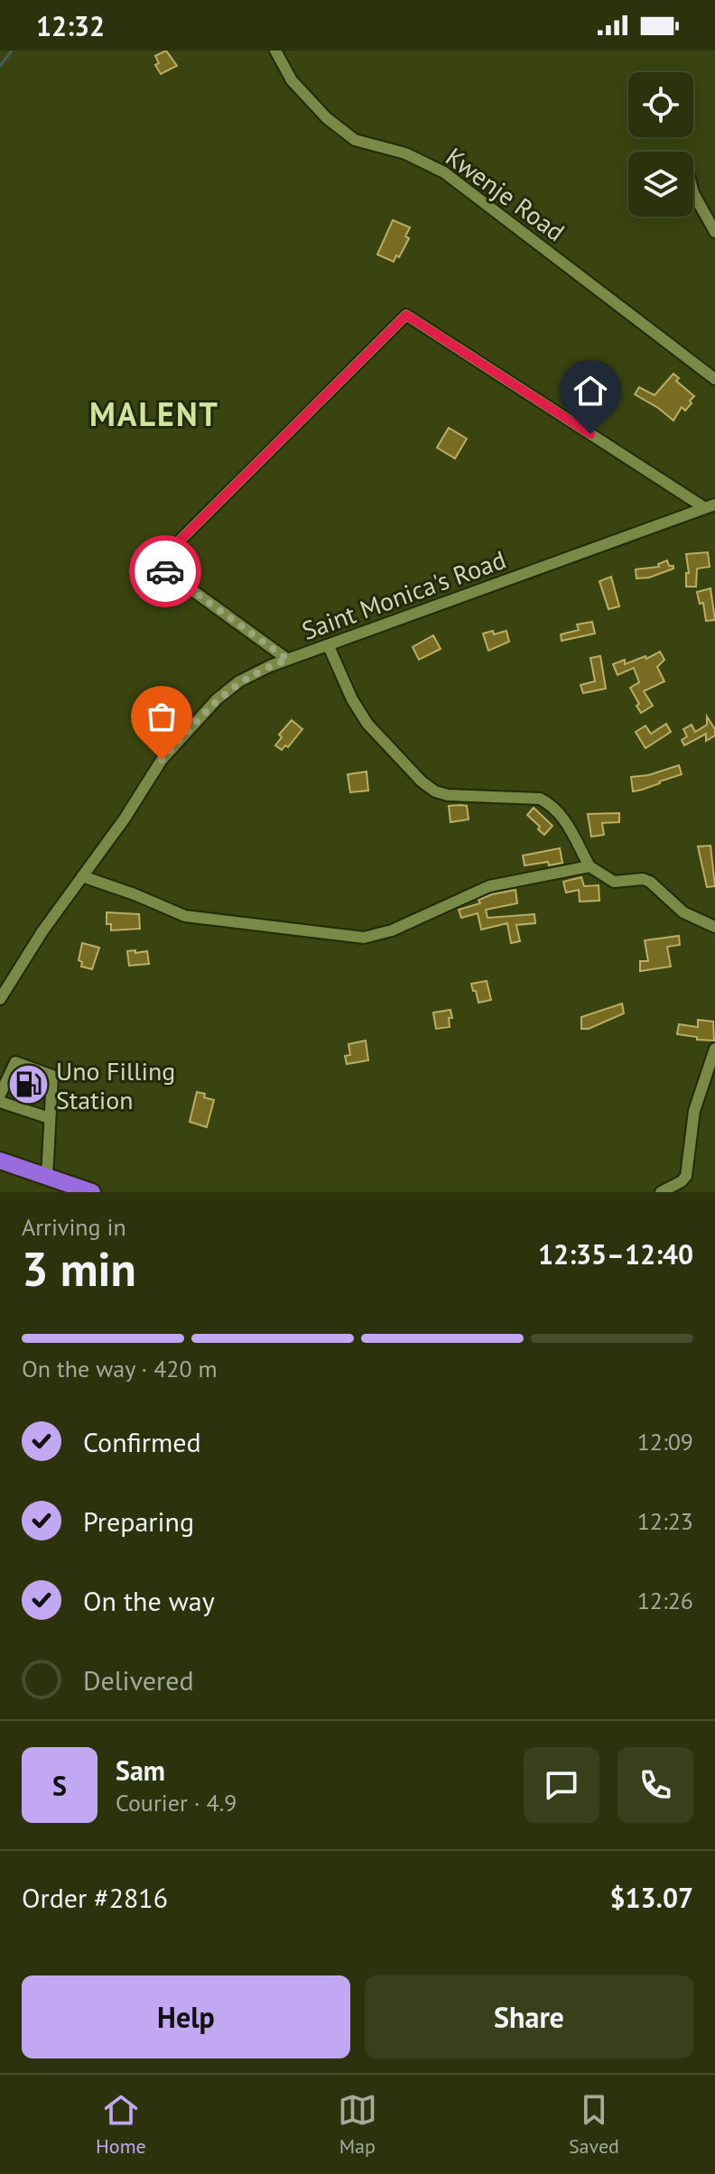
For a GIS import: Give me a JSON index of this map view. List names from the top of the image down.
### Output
{
  "streets": {
    "street": ["Kwenje Road", "Saint Monica's Road"]
  },
  "districts": ["MALENT"],
  "places": {
    "fuel station": ["Uno Filling Station"]
  },
  "page": {
    "status": "12:32",
    "heading": ["3 min", "Arriving in", "12:35–12:40"],
    "panel": [
      "Sam",
      "Courier · 4.9",
      "Order #2816",
      "$13.07"
    ],
    "bar": "On the way · 420 m",
    "list": [
      ["Confirmed", "12:09"],
      ["Preparing", "12:23"],
      ["On the way", "12:26"],
      "Delivered"
    ],
    "round": "S",
    "buttons": ["Help", "Share"],
    "tabs": ["Home", "Map", "Saved"]
  }
}
